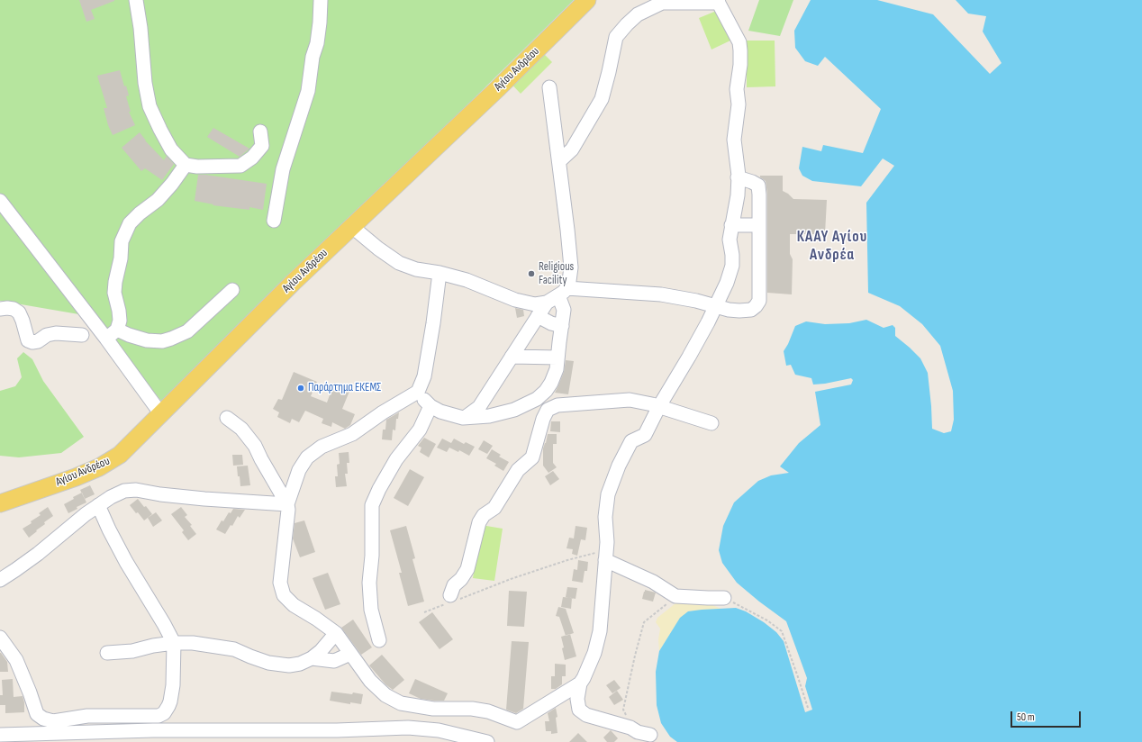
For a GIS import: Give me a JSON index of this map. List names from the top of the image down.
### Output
{
  "streets": {
    "main road": ["Αγίου Ανδρέου"]
  },
  "districts": ["ΚΑΑΥ Αγίου Ανδρέα"],
  "places": ["Religious Facility", "Παράρτημα ΕΚΕΜΣ"],
  "scale_bar": "50 m"
}
